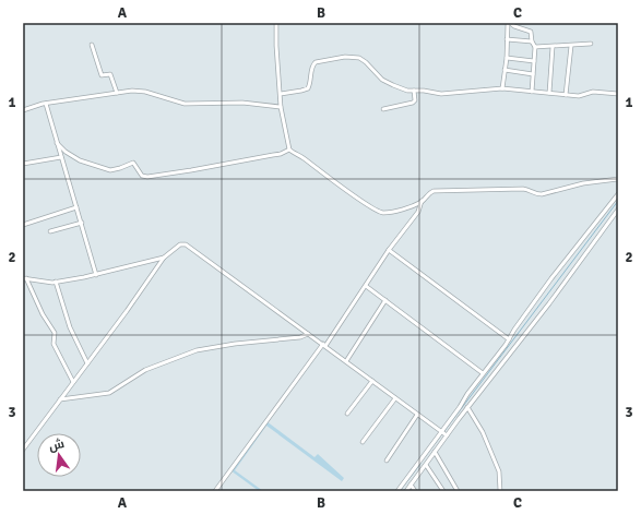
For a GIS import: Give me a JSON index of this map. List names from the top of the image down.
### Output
{
  "north": "top",
  "grid": {
    "columns": ["A", "B", "C"],
    "rows": ["1", "2", "3"]
  }
}
